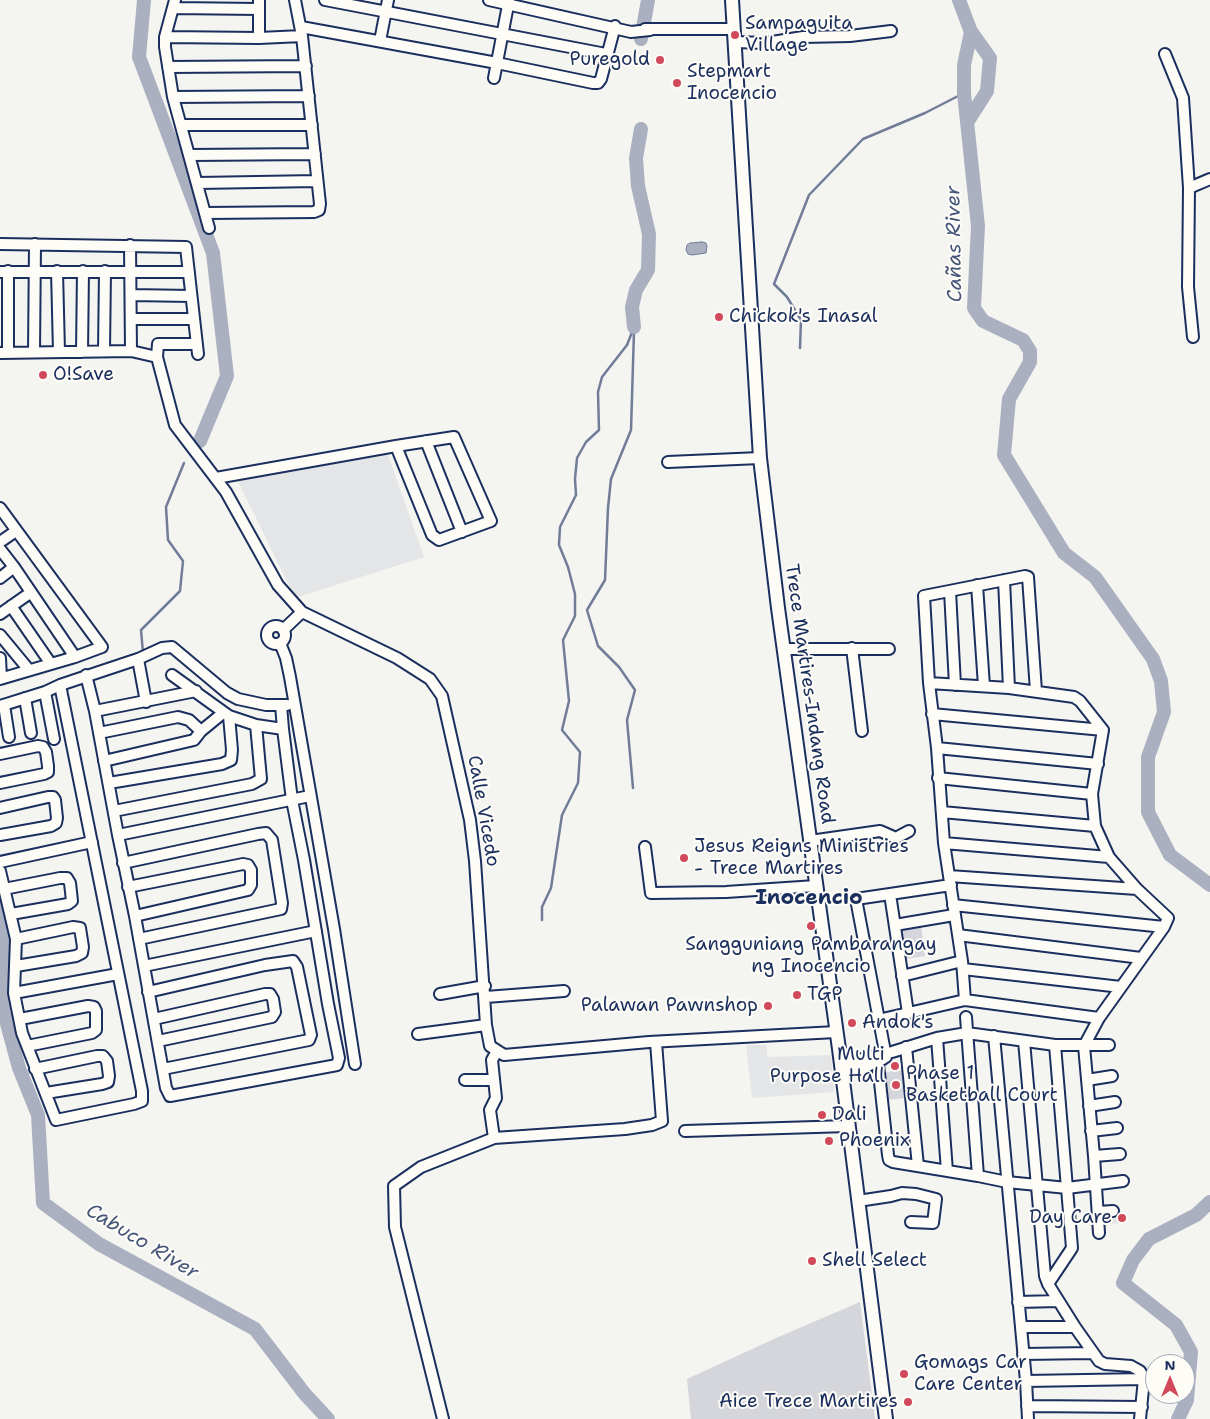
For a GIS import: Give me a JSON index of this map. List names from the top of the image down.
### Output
{
  "streets": {
    "main road": ["Trece Martires-Indang Road"],
    "street": ["Calle Vicedo"]
  },
  "districts": ["Inocencio"],
  "water": ["Cañas River", "Cabuco River"],
  "places": [
    "Sampaguita Village",
    "Puregold",
    "Stepmart Inocencio",
    "Chickok's Inasal",
    "O!Save",
    "Jesus Reigns Ministries - Trece Martires",
    "Sangguniang Pambarangay ng Inocencio",
    "TGP",
    "Palawan Pawnshop",
    "Andok's",
    "Multi Purpose Hall",
    "Phase 1 Basketball Court",
    "Dali",
    "Phoenix",
    "Day Care",
    "Shell Select",
    "Gomags Car Care Center",
    "Aice Trece Martires"
  ],
  "north": "top"
}
